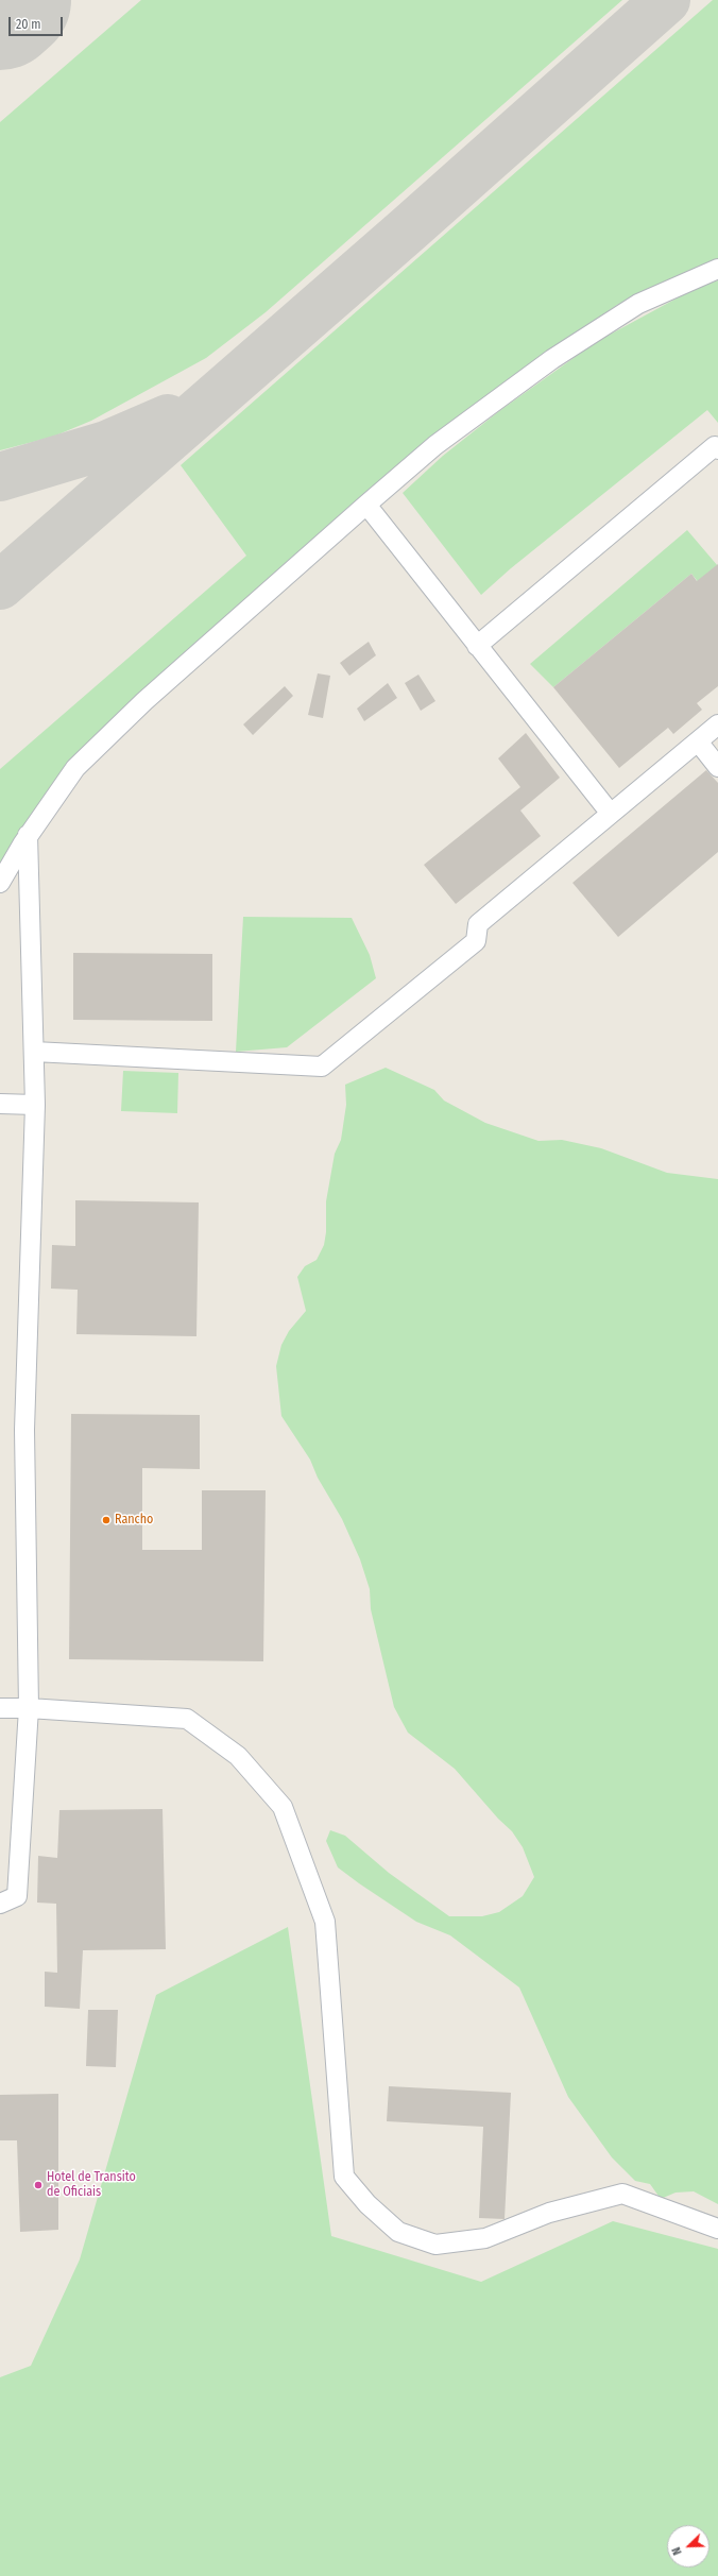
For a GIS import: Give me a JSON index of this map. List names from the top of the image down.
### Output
{
  "places": ["Rancho", "Hotel de Transito de Oficiais"],
  "scale_bar": "20 m",
  "north": "bottom left"
}
